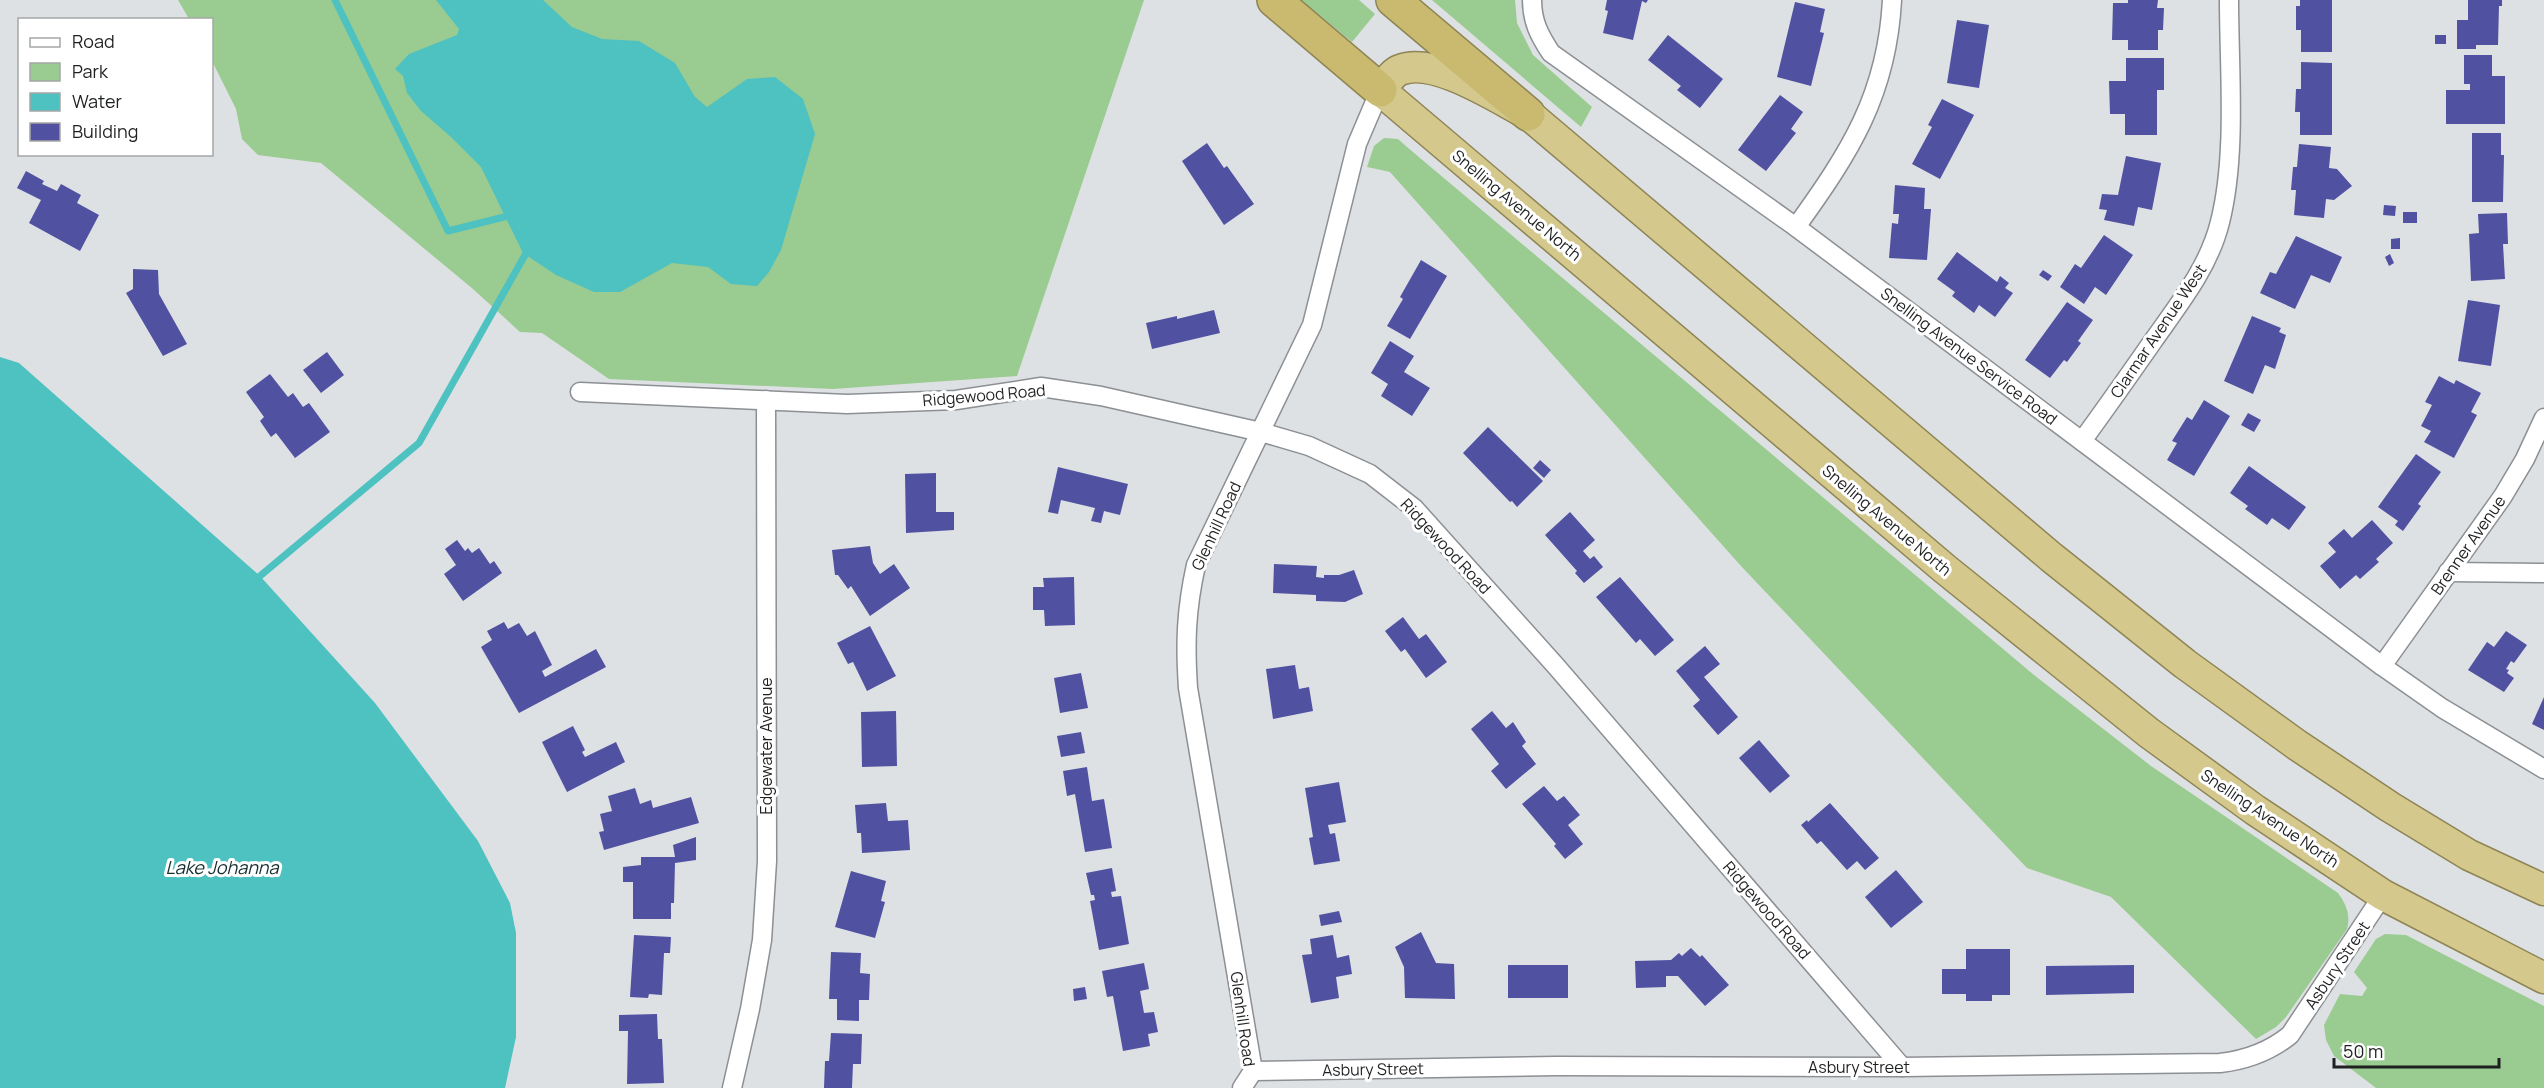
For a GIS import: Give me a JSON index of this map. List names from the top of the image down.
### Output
{
  "streets": {
    "highway": ["Snelling Avenue North"],
    "street": [
      "Clarmar Avenue West",
      "Snelling Avenue Service Road",
      "Ridgewood Road",
      "Glenhill Road",
      "Brenner Avenue",
      "Edgewater Avenue",
      "Asbury Street"
    ]
  },
  "crossings": [
    ["Snelling Avenue North", "Glenhill Road"],
    ["Snelling Avenue North", "Asbury Street"],
    ["Clarmar Avenue West", "Snelling Avenue Service Road"],
    ["Snelling Avenue Service Road", "Brenner Avenue"],
    ["Ridgewood Road", "Glenhill Road"],
    ["Ridgewood Road", "Edgewater Avenue"],
    ["Ridgewood Road", "Asbury Street"],
    ["Glenhill Road", "Asbury Street"]
  ],
  "water": ["Lake Johanna"],
  "legend": [
    "Road",
    "Park",
    "Water",
    "Building"
  ],
  "scale_bar": "50 m"
}
